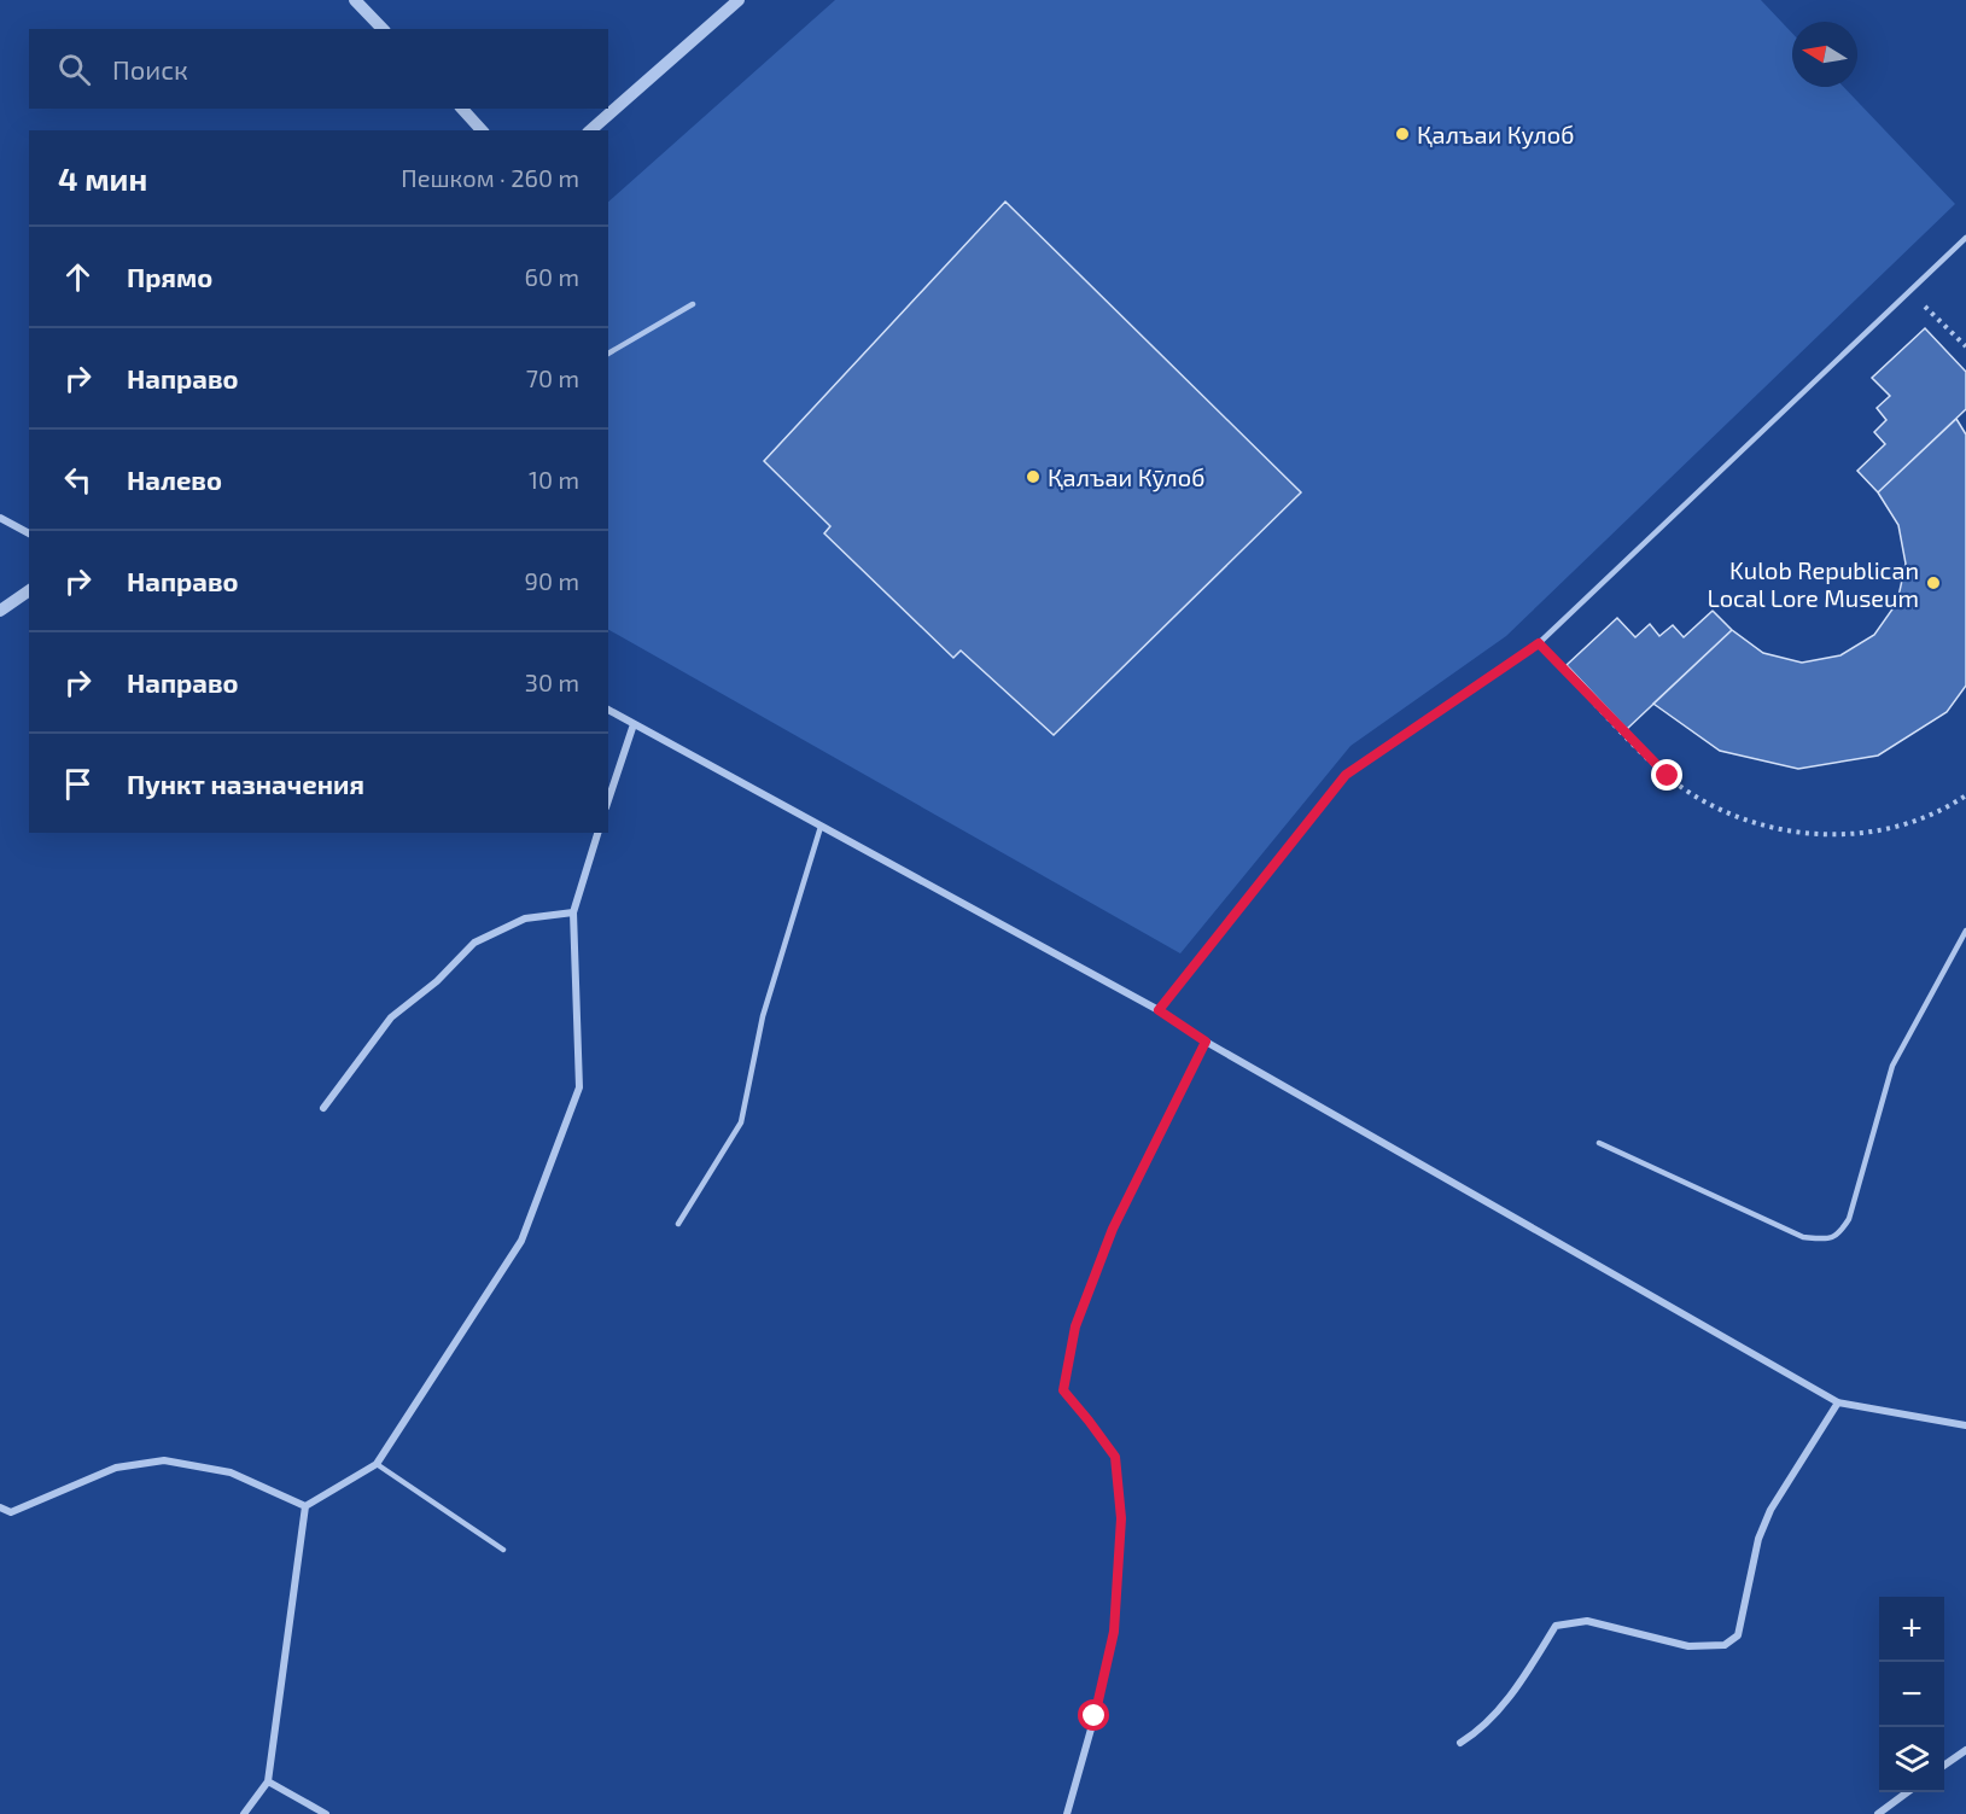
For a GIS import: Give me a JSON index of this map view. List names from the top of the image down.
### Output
{
  "places": ["Қалъаи Кулоб", "Қалъаи Кӯлоб", "Kulob Republican Local Lore Museum"],
  "north": "left",
  "page": {
    "search": "Поиск",
    "heading": ["4 мин", "Пешком · 260 m"],
    "list": [
      ["Прямо", "60 m"],
      ["Направо", "70 m"],
      ["Налево", "10 m"],
      ["Направо", "90 m"],
      ["Направо", "30 m"],
      "Пункт назначения"
    ],
    "map_buttons": ["+", "−"]
  }
}
